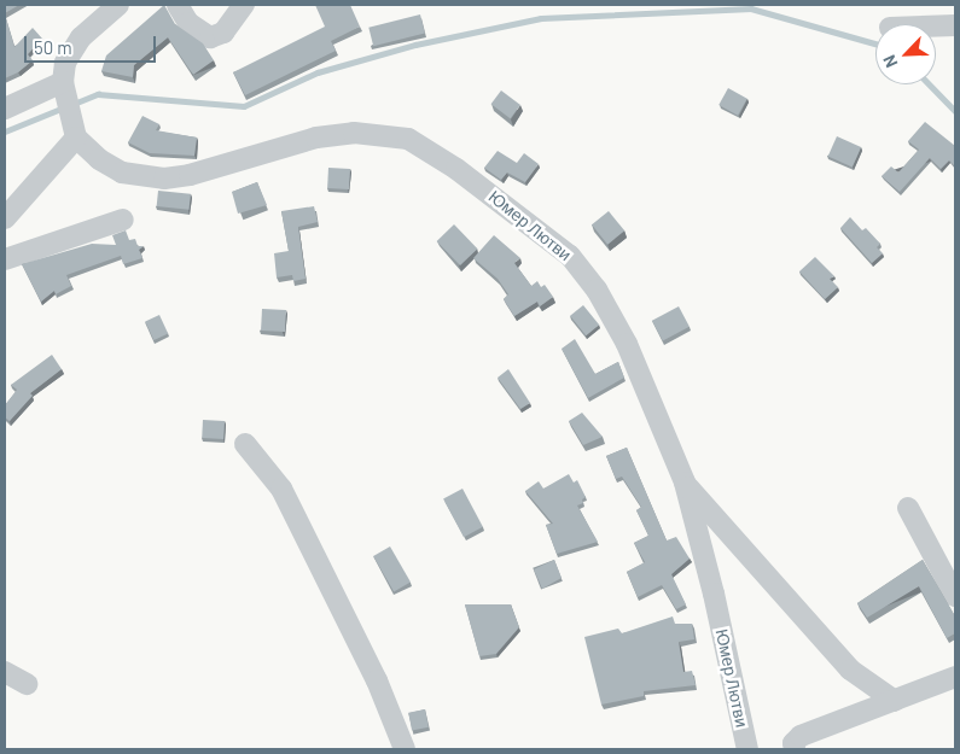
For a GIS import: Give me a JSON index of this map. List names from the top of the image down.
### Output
{
  "streets": {
    "street": ["Юмер Лютви"]
  },
  "scale_bar": "50 m",
  "north": "bottom left"
}
